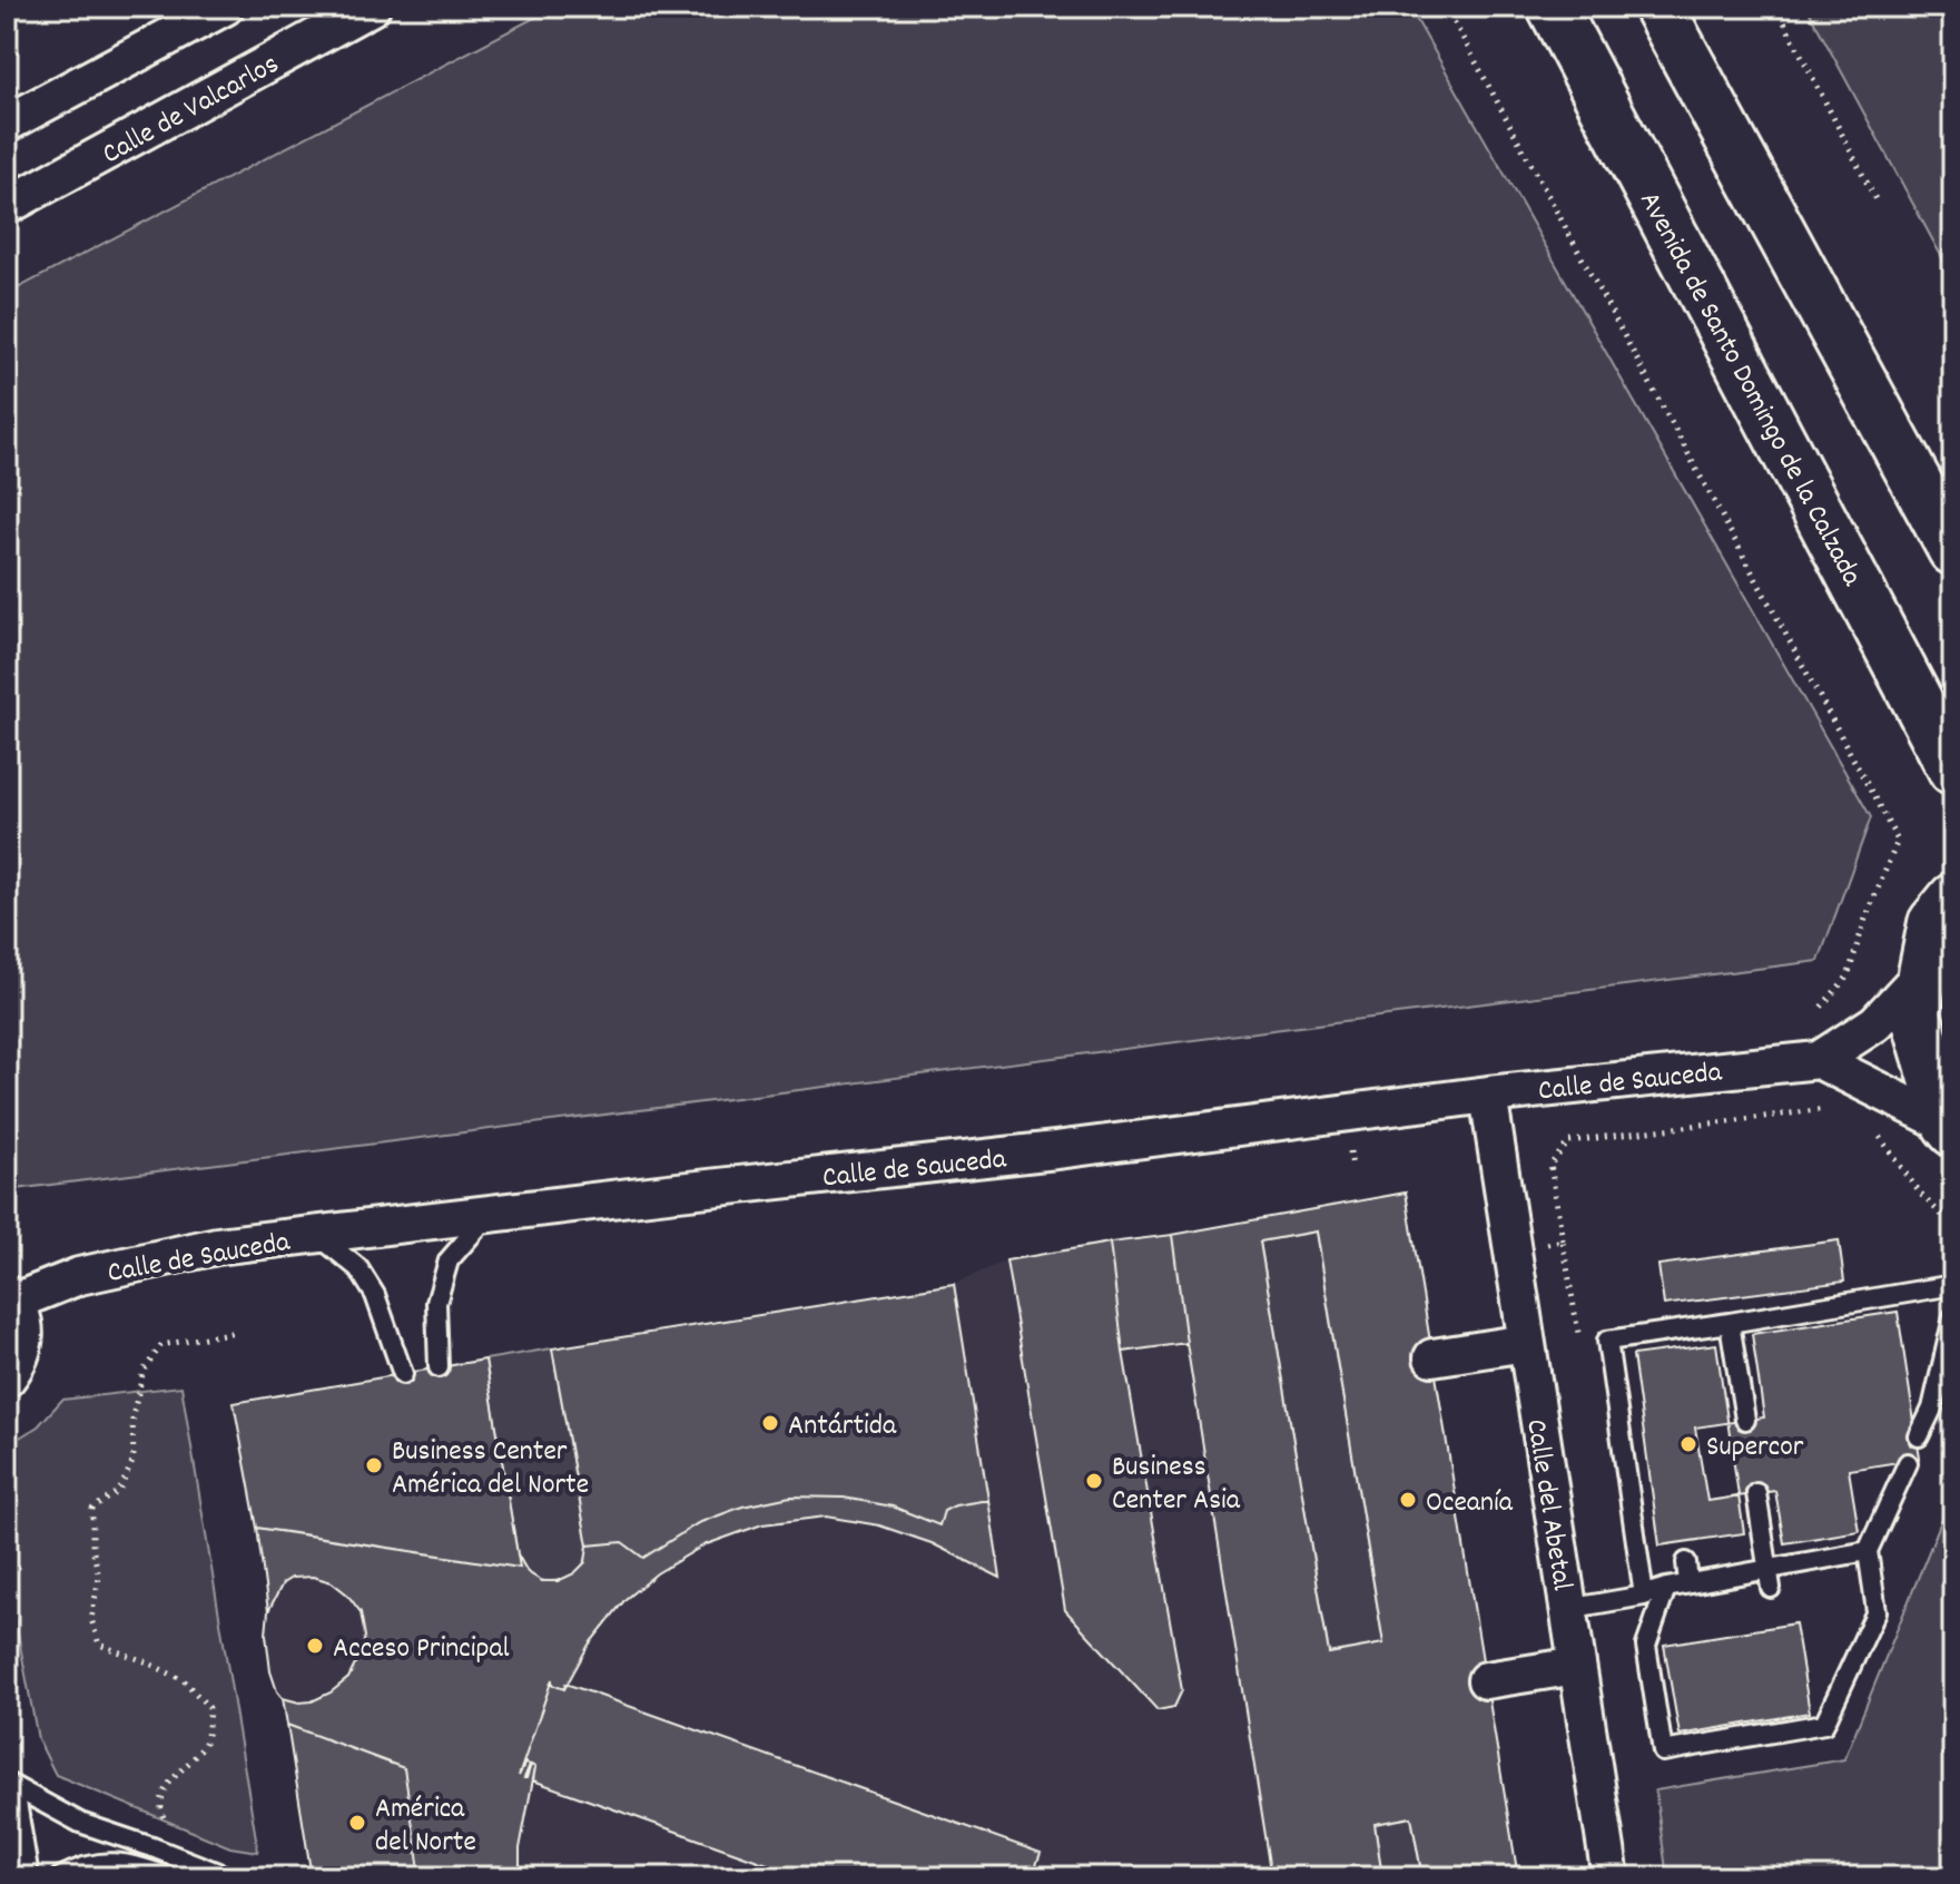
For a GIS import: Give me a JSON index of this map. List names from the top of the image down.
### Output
{
  "streets": {
    "street": [
      "Calle de Valcarlos",
      "Avenida de Santo Domingo de la Calzada",
      "Calle de Sauceda",
      "Calle del Abetal"
    ]
  },
  "crossings": [
    ["Calle de Sauceda", "Calle del Abetal"]
  ],
  "places": [
    "Antártida",
    "Supercor",
    "Business Center América del Norte",
    "Business Center Asia",
    "Oceanía",
    "Acceso Principal",
    "América del Norte"
  ]
}
